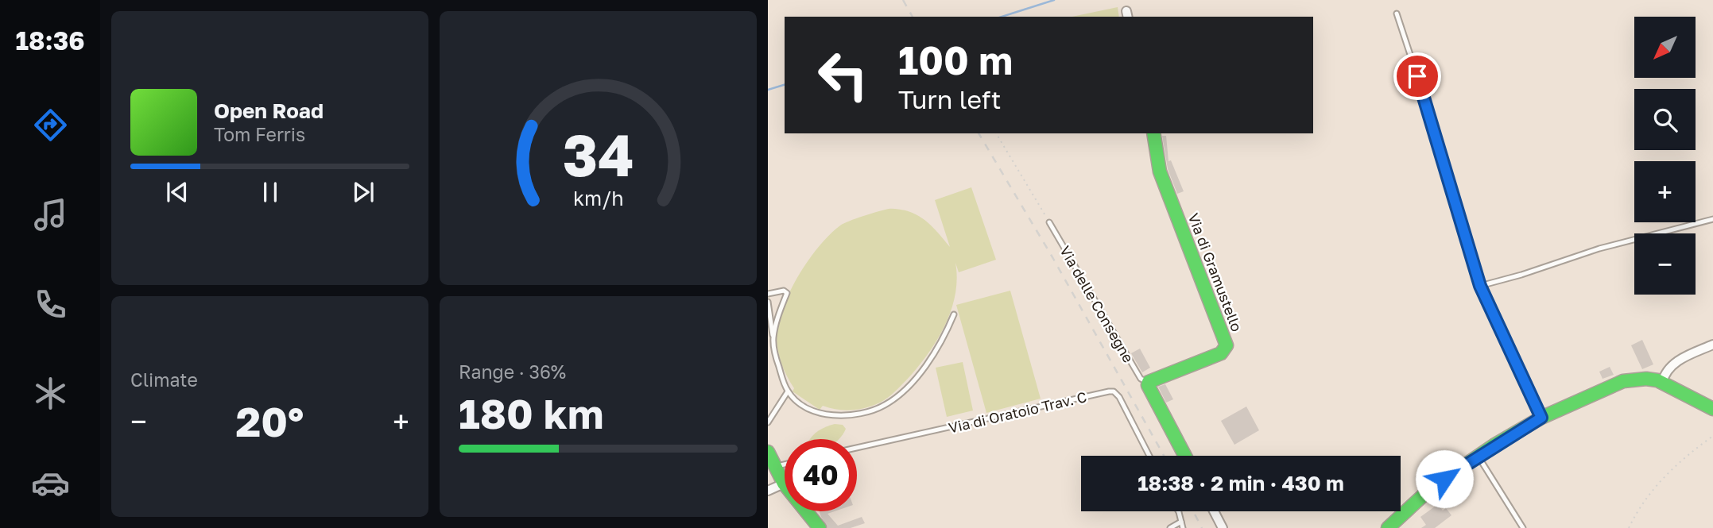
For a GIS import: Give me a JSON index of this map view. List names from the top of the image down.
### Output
{
  "streets": {
    "street": ["Via di Gramustello"],
    "lane": ["Via delle Consegne", "Via di Oratoio Trav. C"]
  },
  "crossings": [
    ["Via di Gramustello", "Via delle Consegne"]
  ],
  "north": "bottom left",
  "page": {
    "tabs": "18:36",
    "map_buttons": ["+", "−"],
    "turn": ["100 m", "Turn left"],
    "song": ["Open Road", "Tom Ferris"],
    "tile": [
      "Climate",
      ["Range · 36%", "180 km"]
    ],
    "heat": ["−", "20°", "+"],
    "limit": "40",
    "trip": "18:38 · 2 min · 430 m",
    "gauge": ["34", "km/h"]
  }
}
